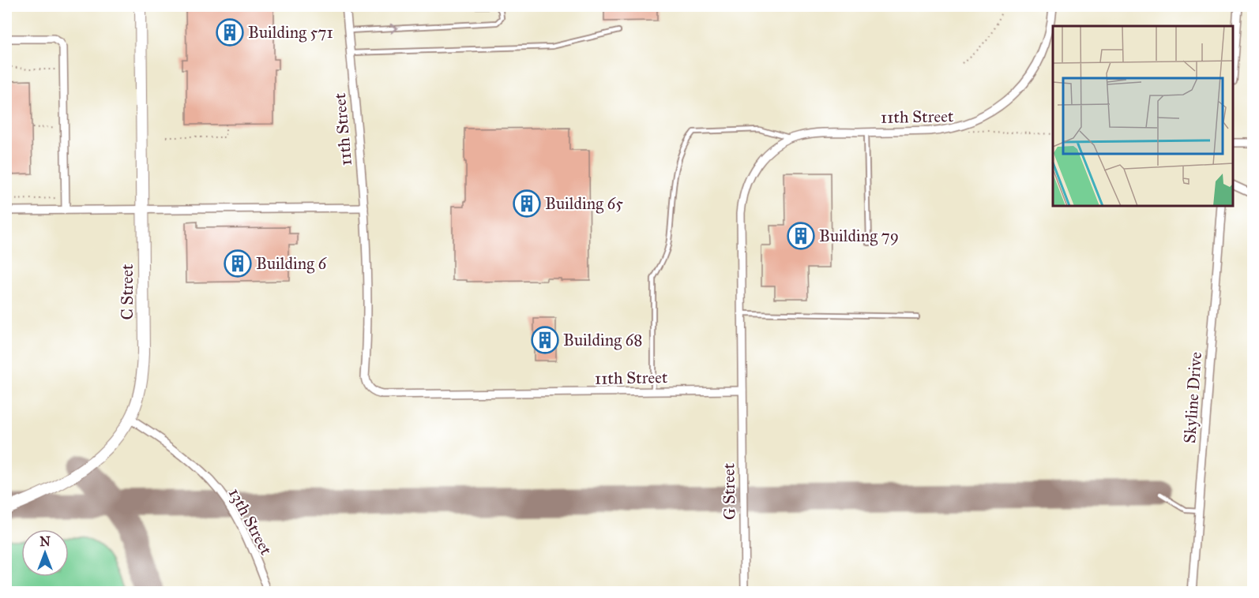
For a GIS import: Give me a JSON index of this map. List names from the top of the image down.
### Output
{
  "streets": {
    "street": [
      "11th Street",
      "C Street",
      "Skyline Drive",
      "G Street",
      "13th Street"
    ]
  },
  "crossings": [
    ["11th Street", "G Street"],
    ["C Street", "13th Street"]
  ],
  "places": {
    "building": [
      "Building 571",
      "Building 65",
      "Building 79",
      "Building 6",
      "Building 68"
    ]
  },
  "north": "top"
}
